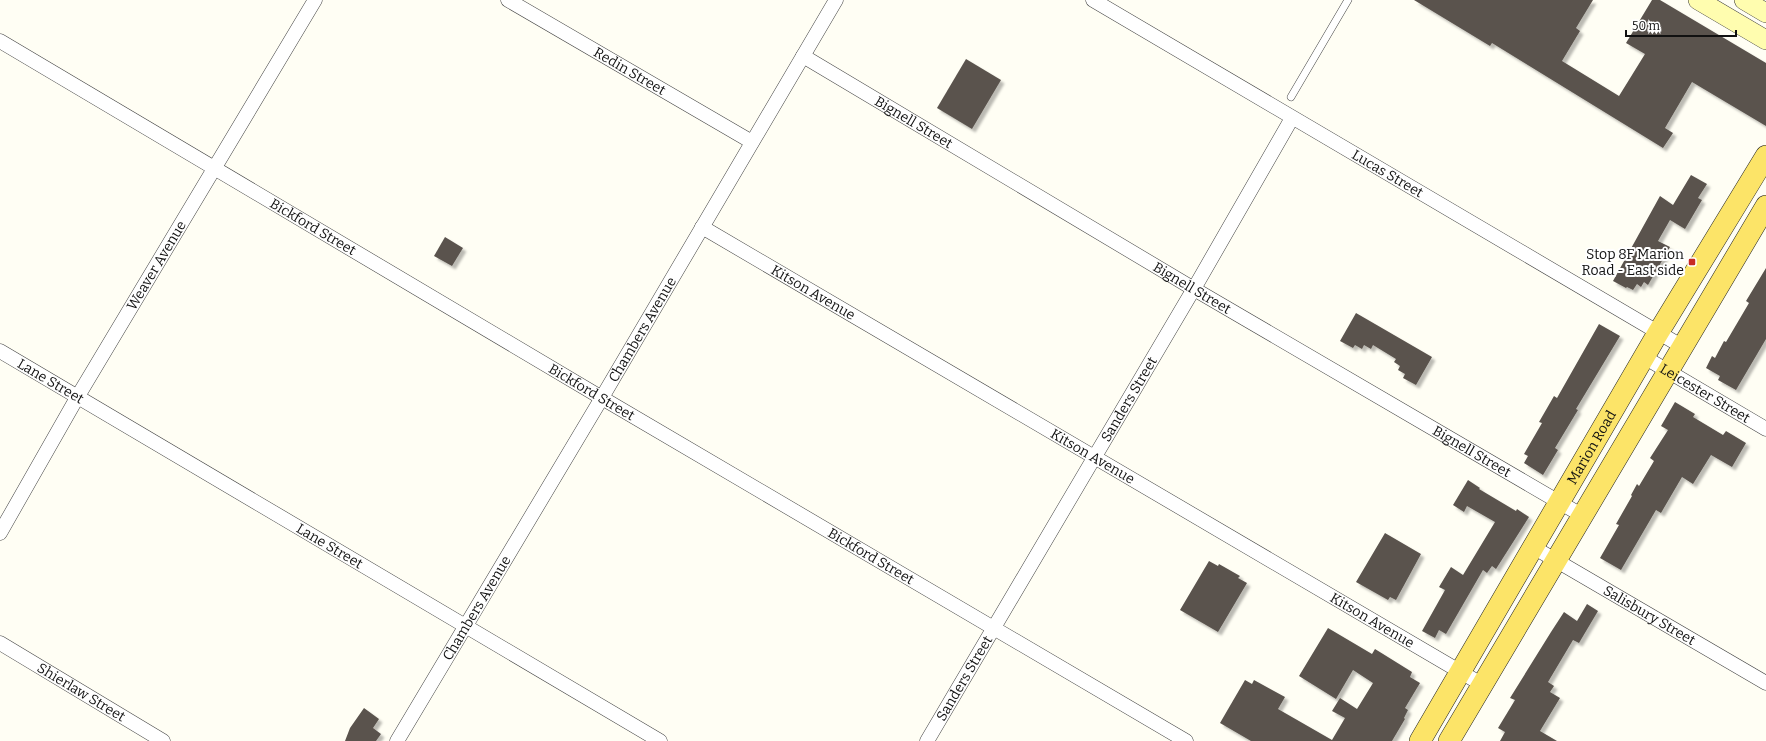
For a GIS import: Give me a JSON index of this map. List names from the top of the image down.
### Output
{
  "streets": {
    "main road": ["Marion Road"],
    "street": [
      "Redin Street",
      "Bignell Street",
      "Lucas Street",
      "Bickford Street",
      "Weaver Avenue",
      "Kitson Avenue",
      "Chambers Avenue",
      "Lane Street",
      "Leicester Street",
      "Sanders Street",
      "Salisbury Street",
      "Shierlaw Street"
    ]
  },
  "crossings": [
    ["Redin Street", "Chambers Avenue"],
    ["Bignell Street", "Chambers Avenue"],
    ["Bignell Street", "Sanders Street"],
    ["Bignell Street", "Marion Road"],
    ["Lucas Street", "Sanders Street"],
    ["Lucas Street", "Marion Road"],
    ["Bickford Street", "Weaver Avenue"],
    ["Bickford Street", "Chambers Avenue"],
    ["Bickford Street", "Sanders Street"],
    ["Weaver Avenue", "Lane Street"],
    ["Kitson Avenue", "Chambers Avenue"],
    ["Kitson Avenue", "Sanders Street"],
    ["Kitson Avenue", "Marion Road"],
    ["Chambers Avenue", "Lane Street"],
    ["Leicester Street", "Marion Road"],
    ["Marion Road", "Salisbury Street"]
  ],
  "places": {
    "transit": ["Stop 8F Marion Road - East side"]
  },
  "scale_bar": "50 m"
}
